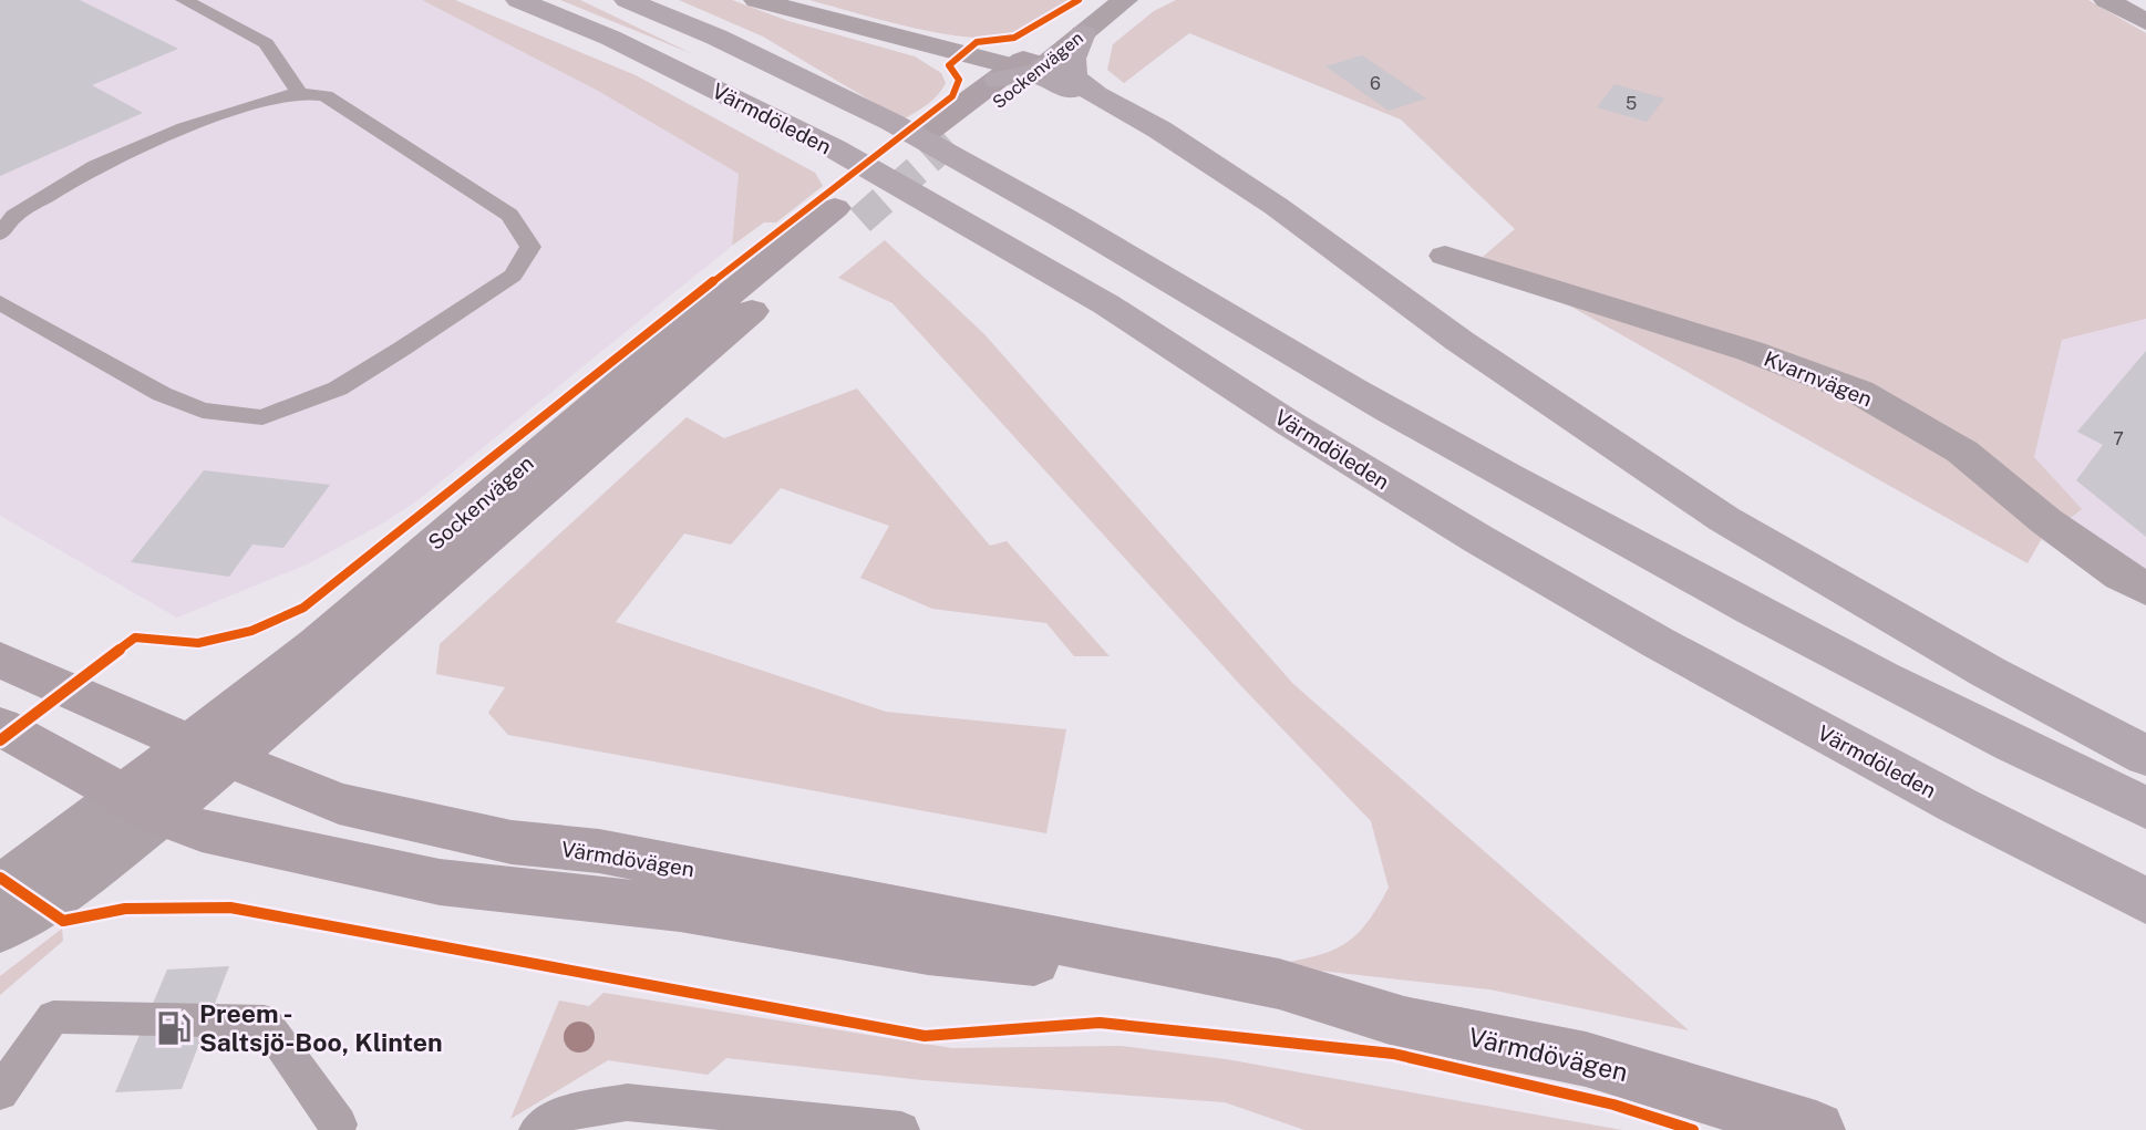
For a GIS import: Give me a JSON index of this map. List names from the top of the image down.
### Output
{
  "streets": {
    "highway": ["Värmdöleden"],
    "main road": ["Sockenvägen", "Värmdövägen"],
    "street": ["Kvarnvägen"]
  },
  "crossings": [
    ["Sockenvägen", "Värmdövägen"]
  ],
  "places": {
    "fuel station": ["Preem - Saltsjö-Boo, Klinten"]
  },
  "house_numbers": ["6", "5", "7"]
}
